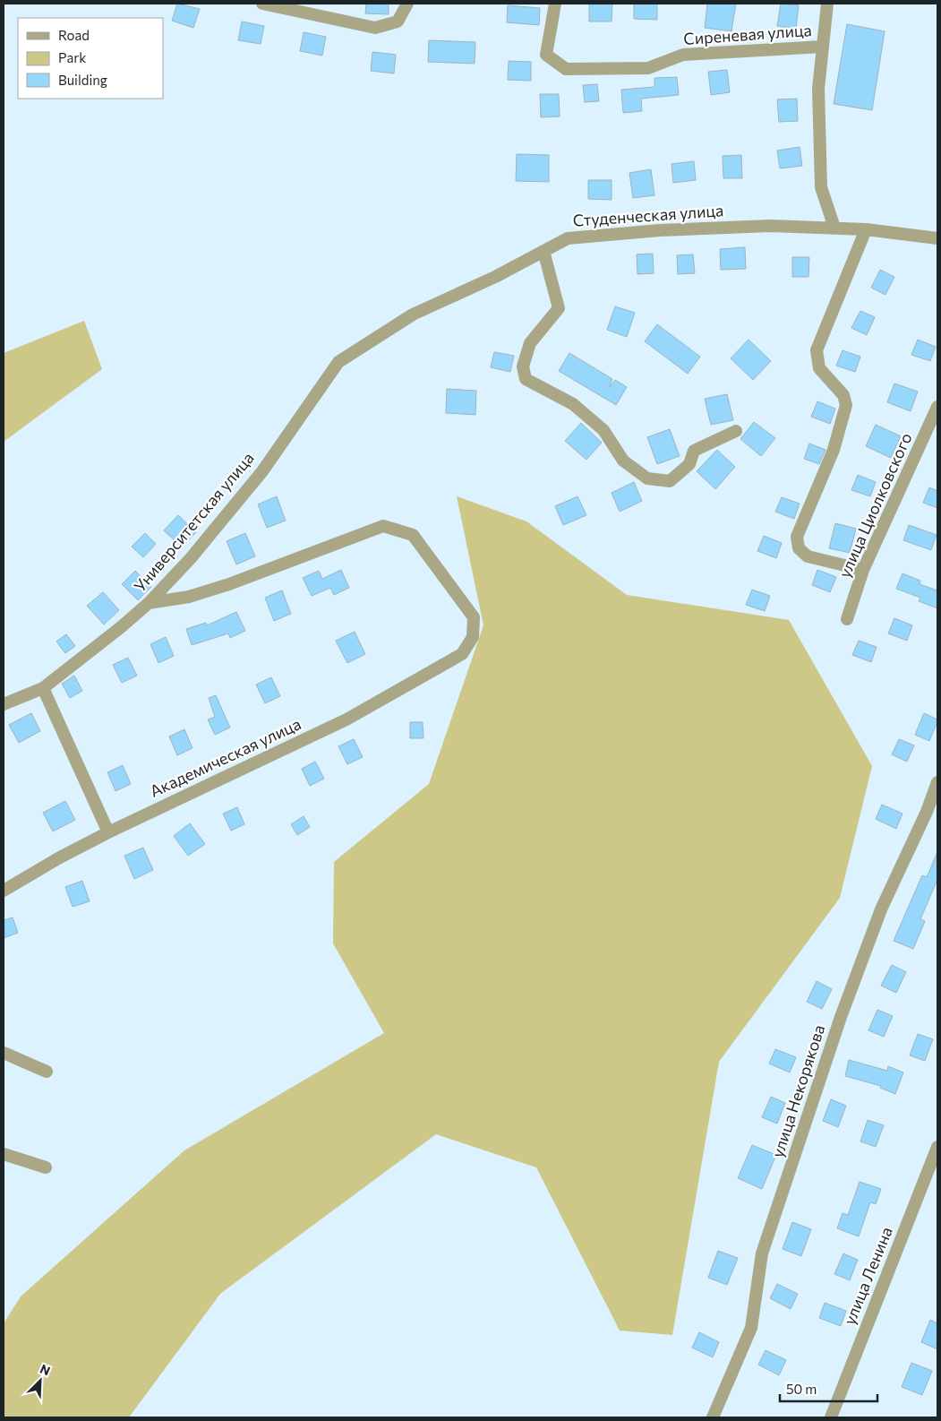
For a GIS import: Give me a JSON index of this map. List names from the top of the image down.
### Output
{
  "streets": {
    "street": [
      "Сиреневая улица",
      "Студенческая улица",
      "улица Циолковского",
      "Университетская улица",
      "Академическая улица",
      "улица Некорякова",
      "улица Ленина"
    ]
  },
  "crossings": [
    ["Студенческая улица", "Университетская улица"],
    ["Университетская улица", "Академическая улица"]
  ],
  "legend": ["Road", "Park", "Building"],
  "scale_bar": "50 m",
  "north": "top right"
}
